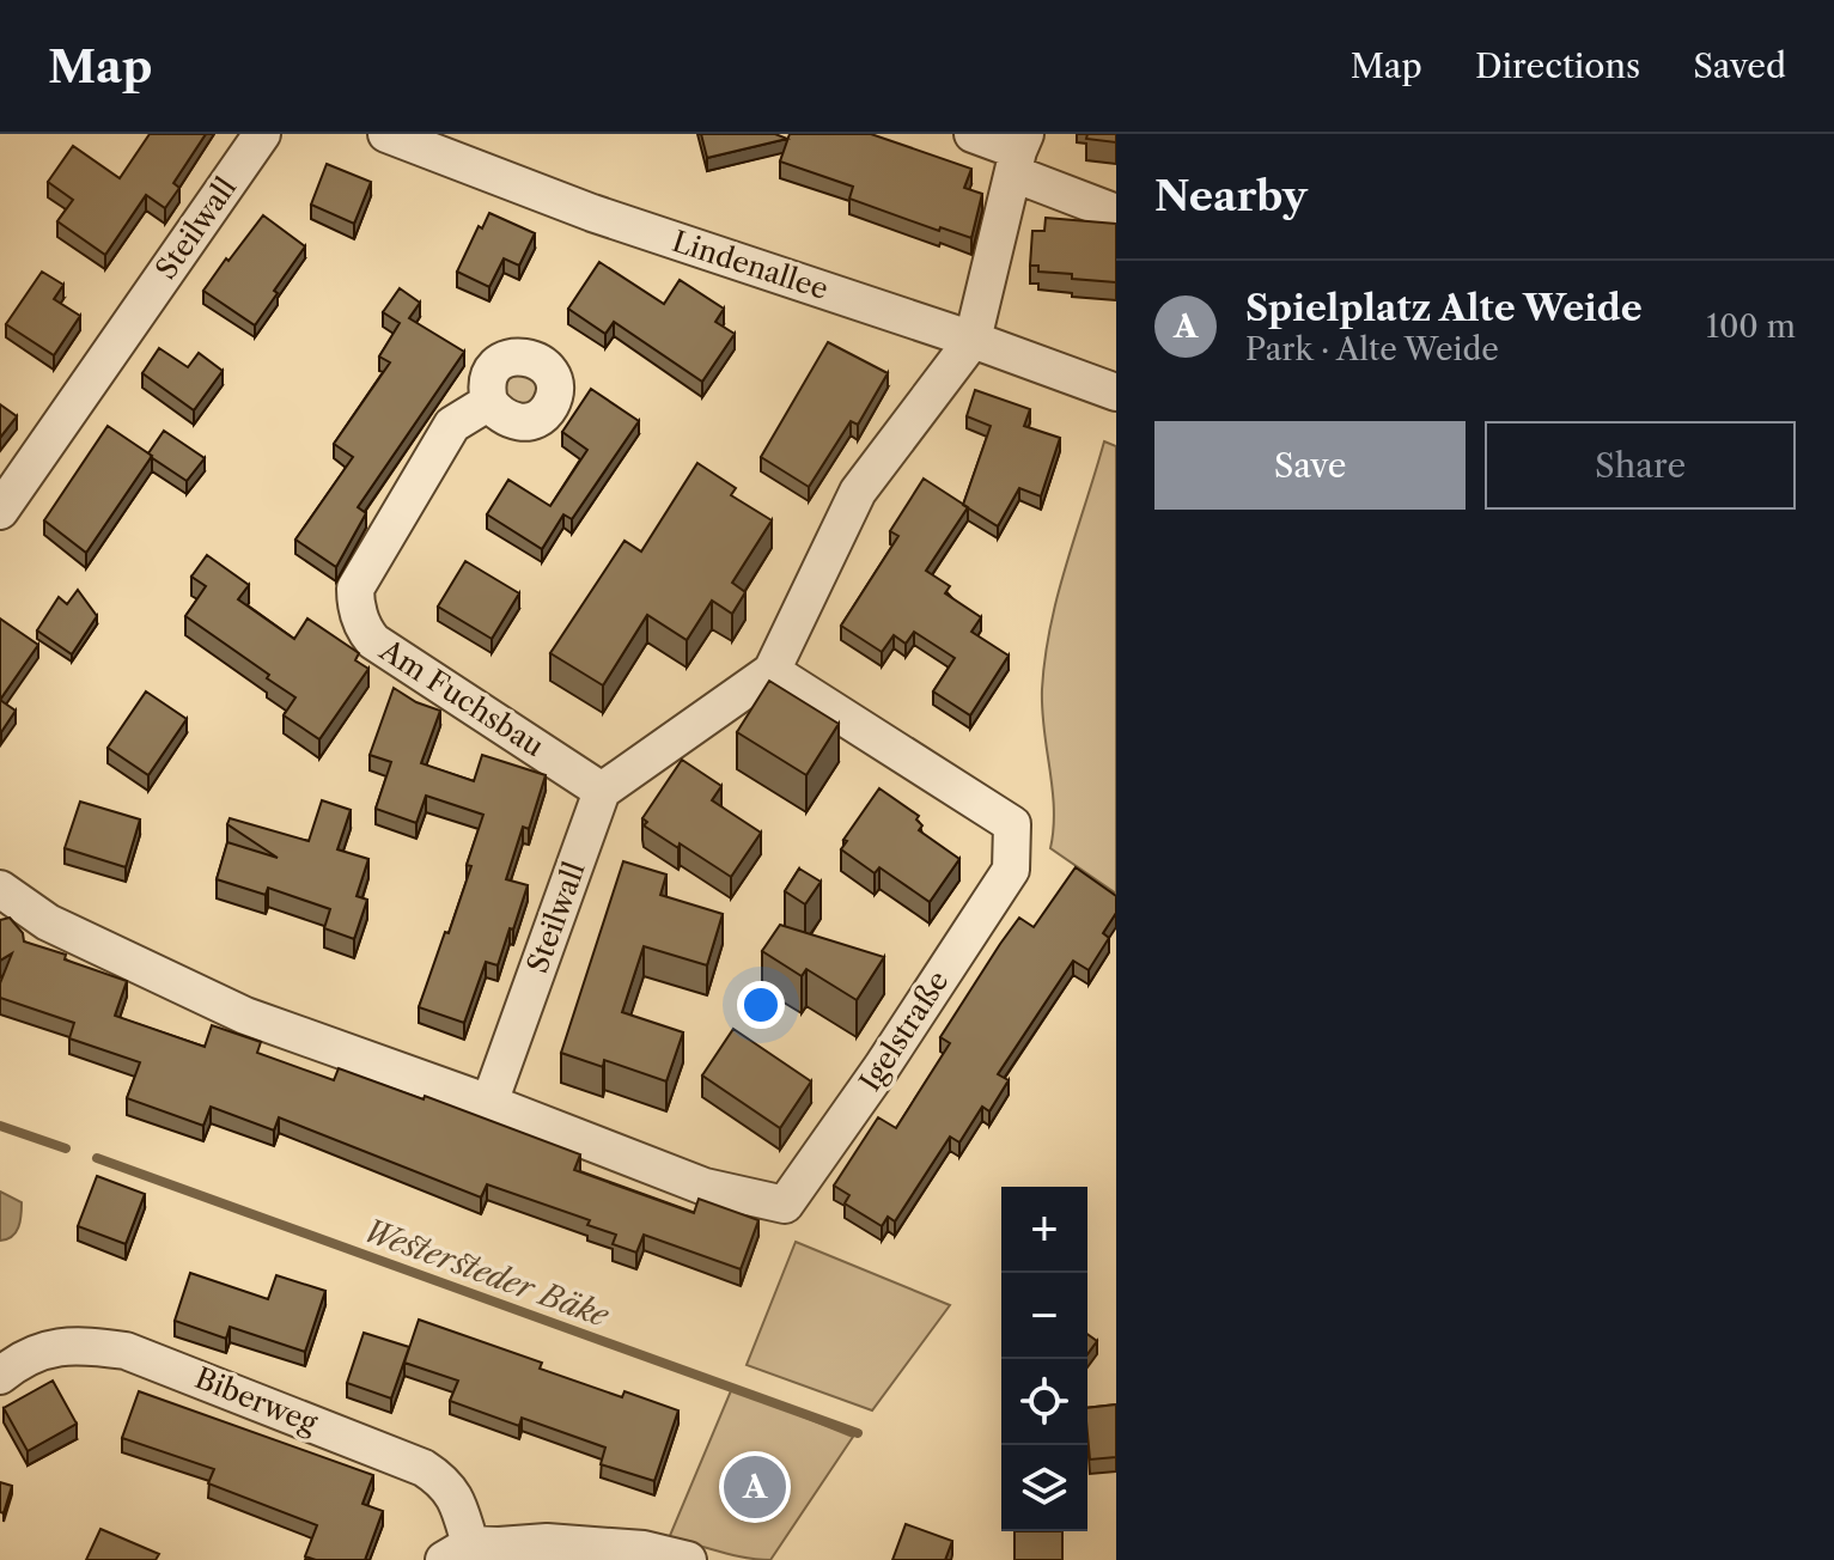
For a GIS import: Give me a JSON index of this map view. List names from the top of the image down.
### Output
{
  "streets": {
    "street": [
      "Steilwall",
      "Lindenallee",
      "Am Fuchsbau",
      "Igelstraße",
      "Biberweg"
    ]
  },
  "crossings": [
    ["Steilwall", "Am Fuchsbau"],
    ["Steilwall", "Igelstraße"]
  ],
  "water": ["Westersteder Bäke"],
  "page": {
    "header": "Map",
    "nav": ["Map", "Directions", "Saved"],
    "heading": "Nearby",
    "list": [
      {
        "mark": "A",
        "name": "Spielplatz Alte Weide",
        "note": "Park · Alte Weide",
        "value": "100 m"
      }
    ],
    "buttons": ["Save", "Share"],
    "map_buttons": ["+", "−"],
    "pins": "A"
  }
}
